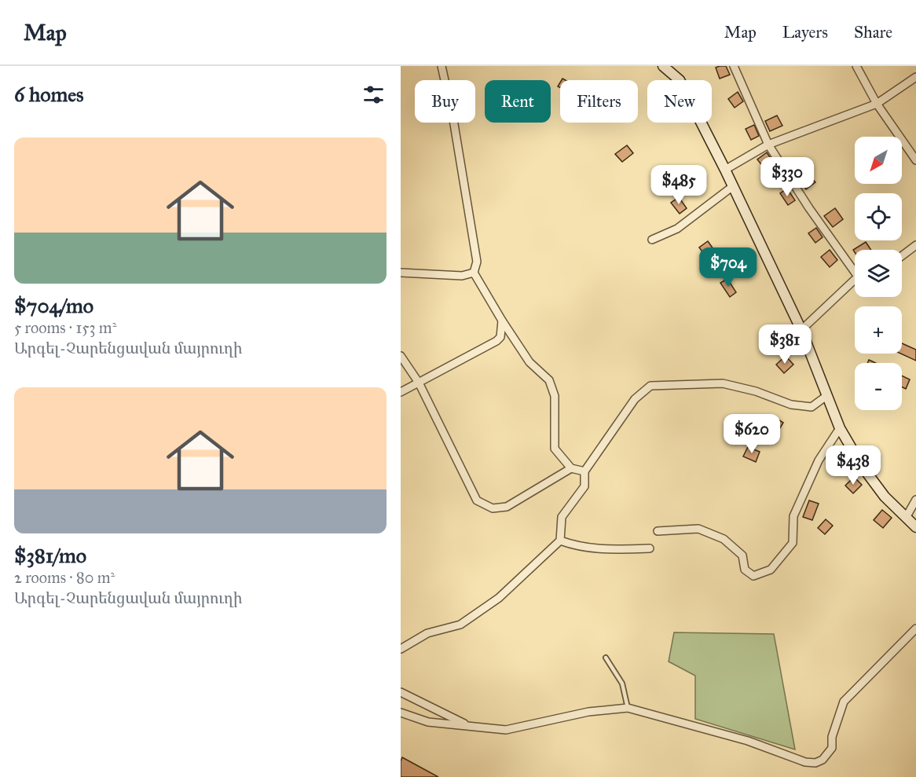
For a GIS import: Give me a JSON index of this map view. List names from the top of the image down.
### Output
{
  "north": "bottom left",
  "page": {
    "header": "Map",
    "nav": ["Map", "Layers", "Share"],
    "heading": "6 homes",
    "chip": [
      "Buy",
      "Rent",
      "Filters",
      "New"
    ],
    "list": [
      {
        "name": "$704/mo",
        "note": "5 rooms · 153 m² · Արգել-Չարենցավան մայրուղի"
      },
      {
        "name": "$381/mo",
        "note": "2 rooms · 80 m² · Արգել-Չարենցավան մայրուղի"
      }
    ],
    "map_buttons": ["+", "−"],
    "price": [
      "$330",
      "$485",
      "$704",
      "$381",
      "$620",
      "$438"
    ]
  }
}
